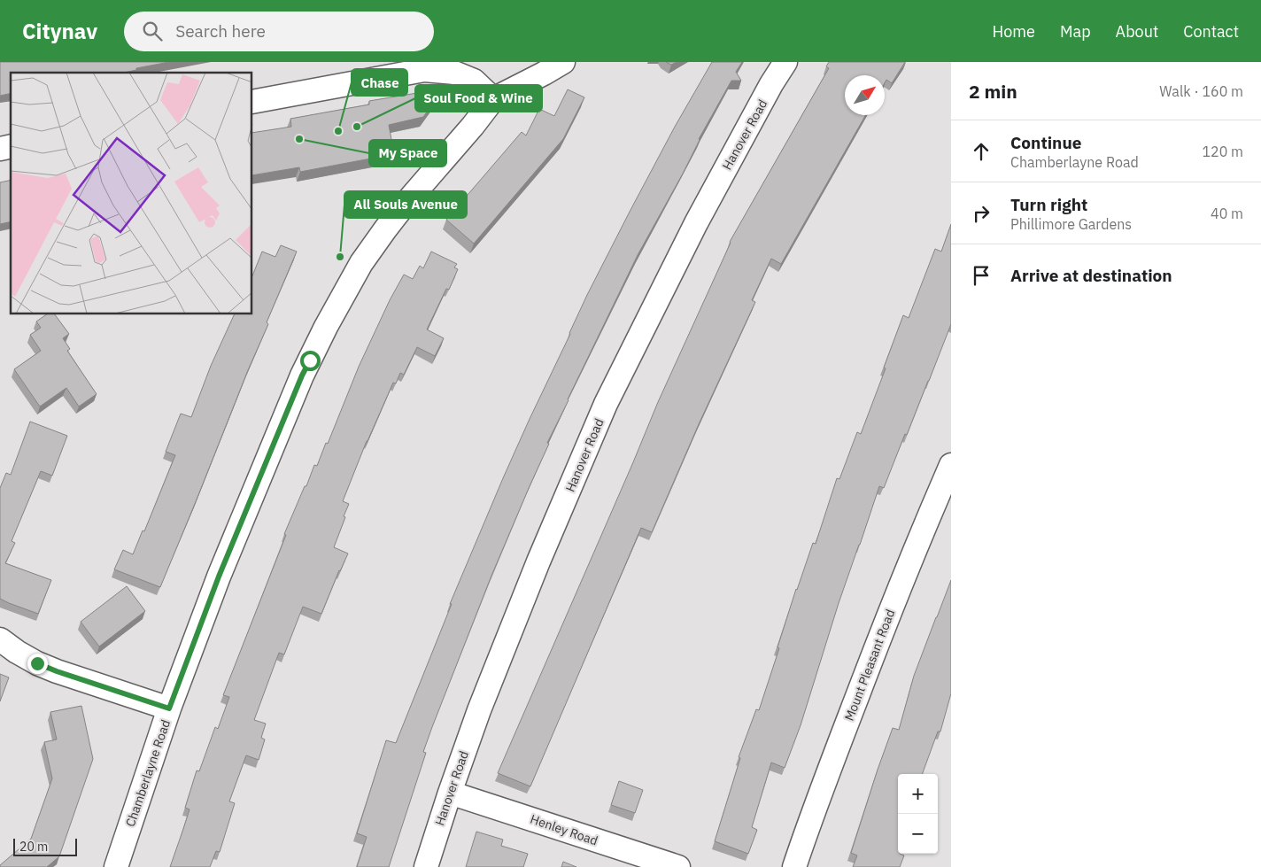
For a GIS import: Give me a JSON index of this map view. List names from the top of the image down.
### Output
{
  "streets": {
    "street": [
      "Hanover Road",
      "Mount Pleasant Road",
      "Chamberlayne Road",
      "Henley Road"
    ]
  },
  "crossings": [
    ["Hanover Road", "Henley Road"]
  ],
  "places": [
    "Soul Food & Wine",
    "Chase",
    "My Space",
    "All Souls Avenue"
  ],
  "scale_bar": "20 m",
  "north": "top right",
  "page": {
    "header": "Citynav",
    "search": "Search here",
    "nav": [
      "Home",
      "Map",
      "About",
      "Contact"
    ],
    "heading": ["2 min", "Walk · 160 m"],
    "list": [
      ["Continue", "Chamberlayne Road", "120 m"],
      ["Turn right", "Phillimore Gardens", "40 m"],
      "Arrive at destination"
    ],
    "map_buttons": ["+", "−"],
    "scale": "20 m"
  }
}
